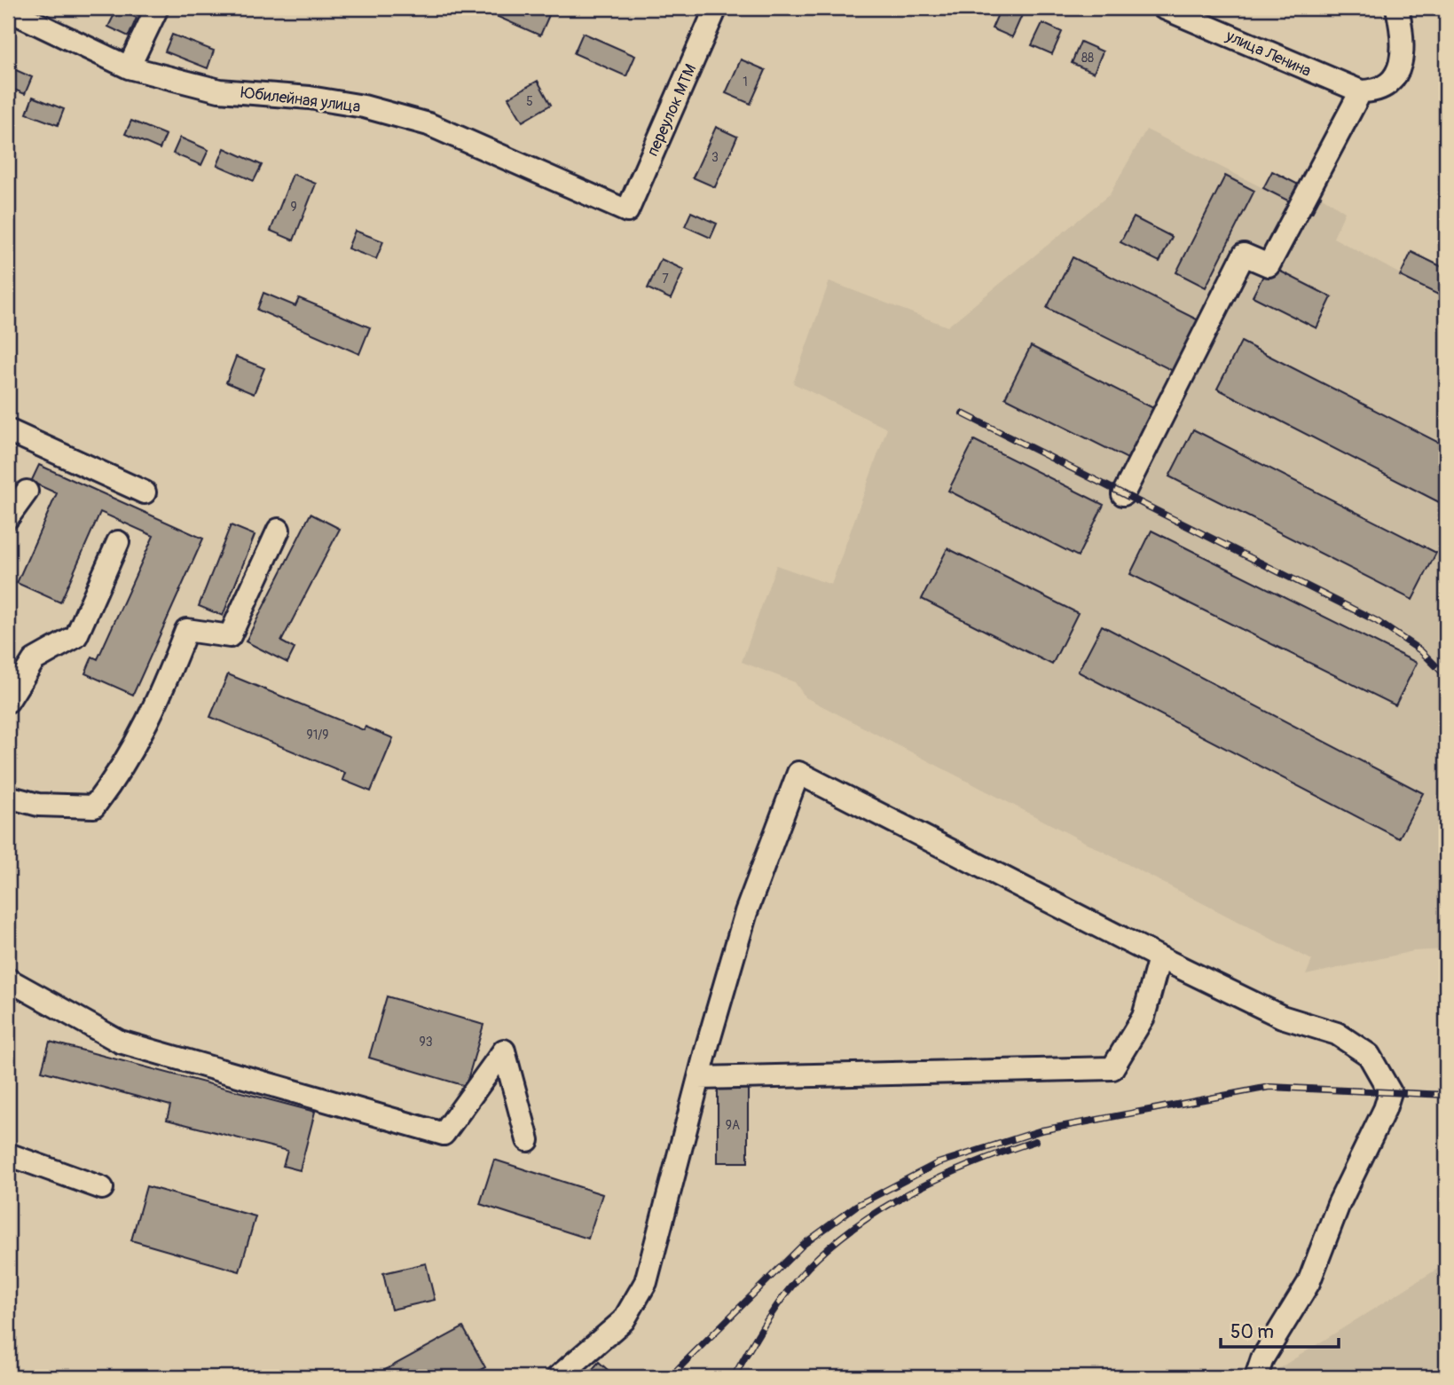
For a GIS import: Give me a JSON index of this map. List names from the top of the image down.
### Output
{
  "streets": {
    "street": ["улица Ленина", "Юбилейная улица", "переулок МТМ"]
  },
  "crossings": [
    ["Юбилейная улица", "переулок МТМ"]
  ],
  "house_numbers": [
    "88",
    "1",
    "5",
    "3",
    "9",
    "7",
    "91/9",
    "93",
    "9А"
  ],
  "scale_bar": "50 m"
}
